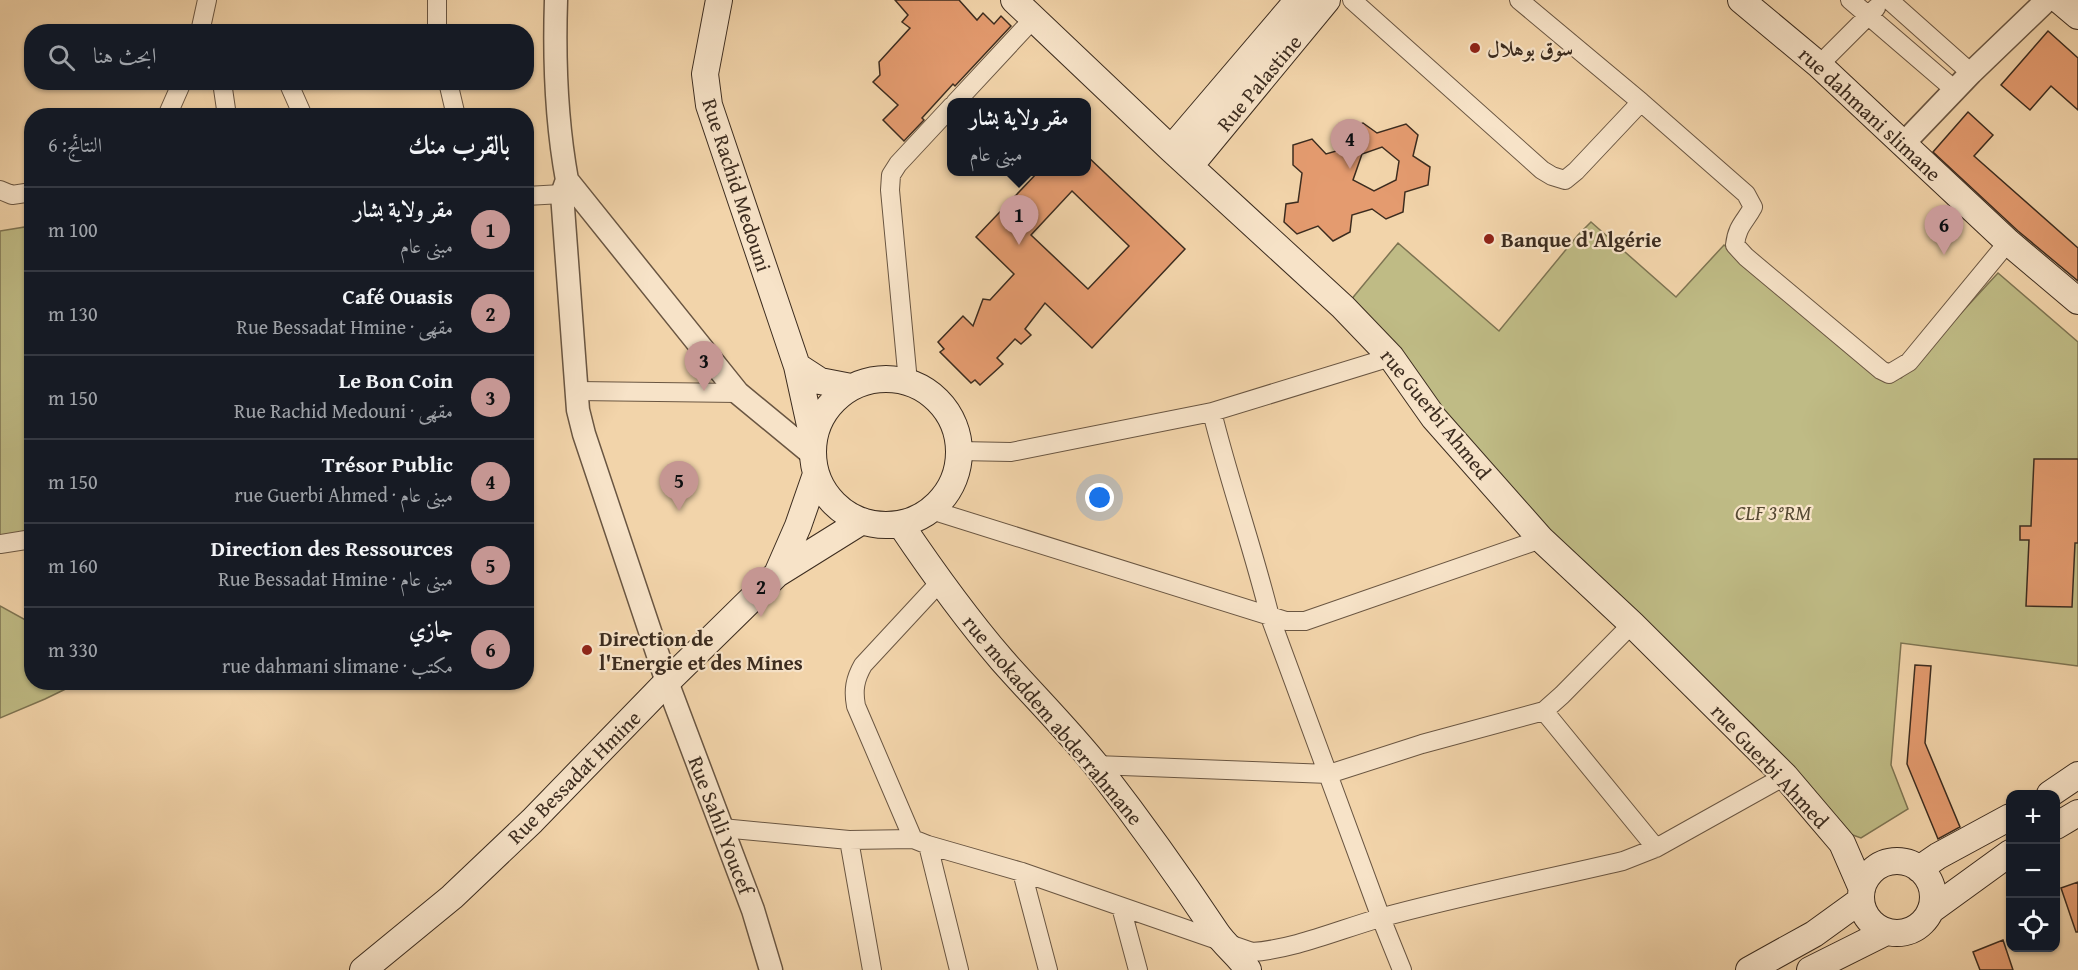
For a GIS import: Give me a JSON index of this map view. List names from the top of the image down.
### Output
{
  "streets": {
    "main road": [
      "Rue Palastine",
      "rue dahmani slimane",
      "Rue Rachid Medouni",
      "rue Guerbi Ahmed",
      "rue mokaddem abderrahmane",
      "Rue Bessadat Hmine"
    ],
    "street": ["Rue Sahli Youcef"]
  },
  "crossings": [
    ["Rue Palastine", "rue Guerbi Ahmed"],
    ["Rue Rachid Medouni", "rue mokaddem abderrahmane"],
    ["Rue Rachid Medouni", "Rue Bessadat Hmine"],
    ["rue mokaddem abderrahmane", "Rue Bessadat Hmine"],
    ["Rue Bessadat Hmine", "Rue Sahli Youcef"]
  ],
  "parks": ["CLF 3°RM"],
  "places": ["سوق بوهلال", "Banque d'Algérie", "Direction de l'Energie et des Mines"],
  "page": {
    "search": "ابحث هنا",
    "popup": ["مقر ولاية بشار", "مبنى عام"],
    "heading": ["بالقرب منك", "النتائج: 6"],
    "pins": [
      "4",
      "1",
      "6",
      "3",
      "5",
      "2"
    ],
    "list": [
      {
        "mark": "1",
        "name": "مقر ولاية بشار",
        "note": "مبنى عام",
        "value": "100 m"
      },
      {
        "mark": "2",
        "name": "Café Ouasis",
        "note": "مقهى · Rue Bessadat Hmine",
        "value": "130 m"
      },
      {
        "mark": "3",
        "name": "Le Bon Coin",
        "note": "مقهى · Rue Rachid Medouni",
        "value": "150 m"
      },
      {
        "mark": "4",
        "name": "Trésor Public",
        "note": "مبنى عام · rue Guerbi Ahmed",
        "value": "150 m"
      },
      {
        "mark": "5",
        "name": "Direction des Ressources",
        "note": "مبنى عام · Rue Bessadat Hmine",
        "value": "160 m"
      },
      {
        "mark": "6",
        "name": "جازي",
        "note": "مكتب · rue dahmani slimane",
        "value": "330 m"
      }
    ],
    "map_buttons": ["+", "−"]
  }
}
